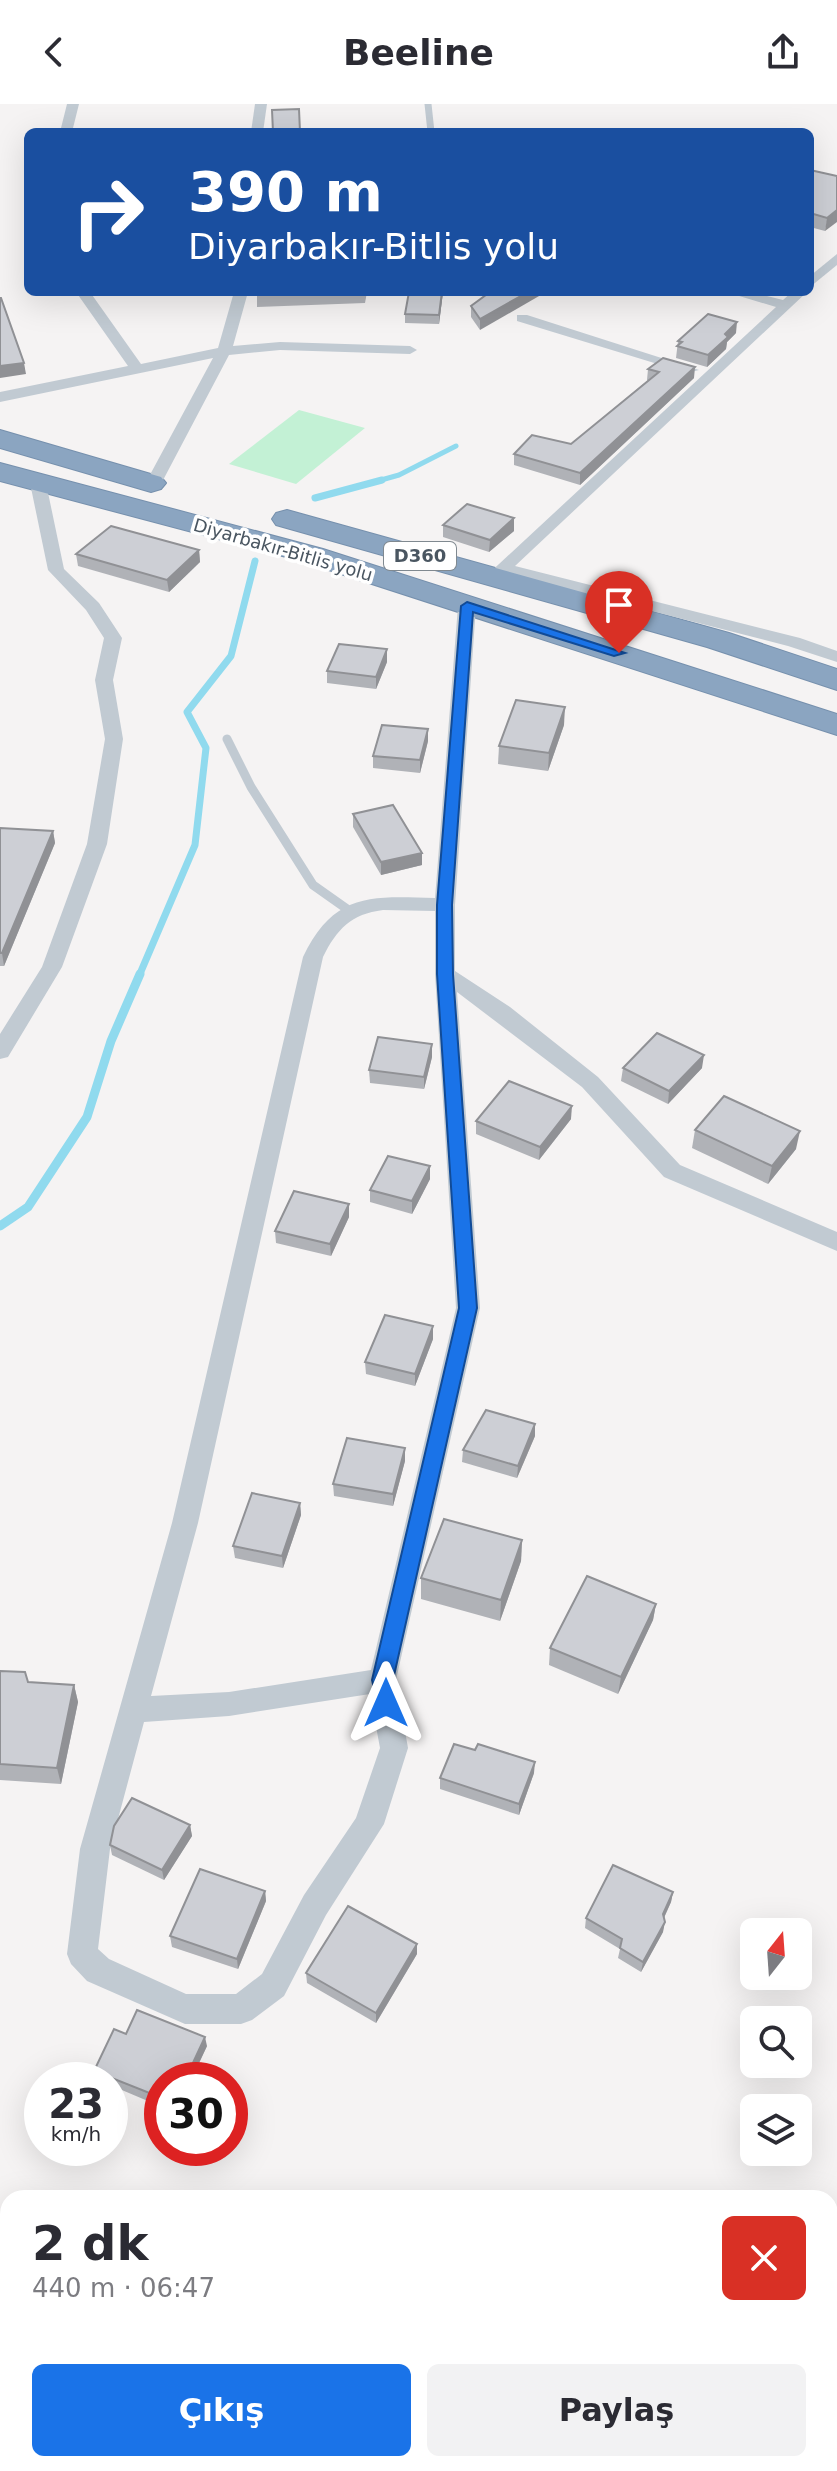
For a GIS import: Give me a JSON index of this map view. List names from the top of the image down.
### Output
{
  "streets": {
    "highway": ["Diyarbakır-Bitlis yolu", "D360"]
  },
  "north": "top",
  "page": {
    "header": "Beeline",
    "turn": ["390 m", "Diyarbakır-Bitlis yolu"],
    "speed": "23 km/h",
    "limit": "30",
    "heading": ["2 dk", "440 m · 06:47"],
    "buttons": ["Çıkış", "Paylaş"]
  }
}
